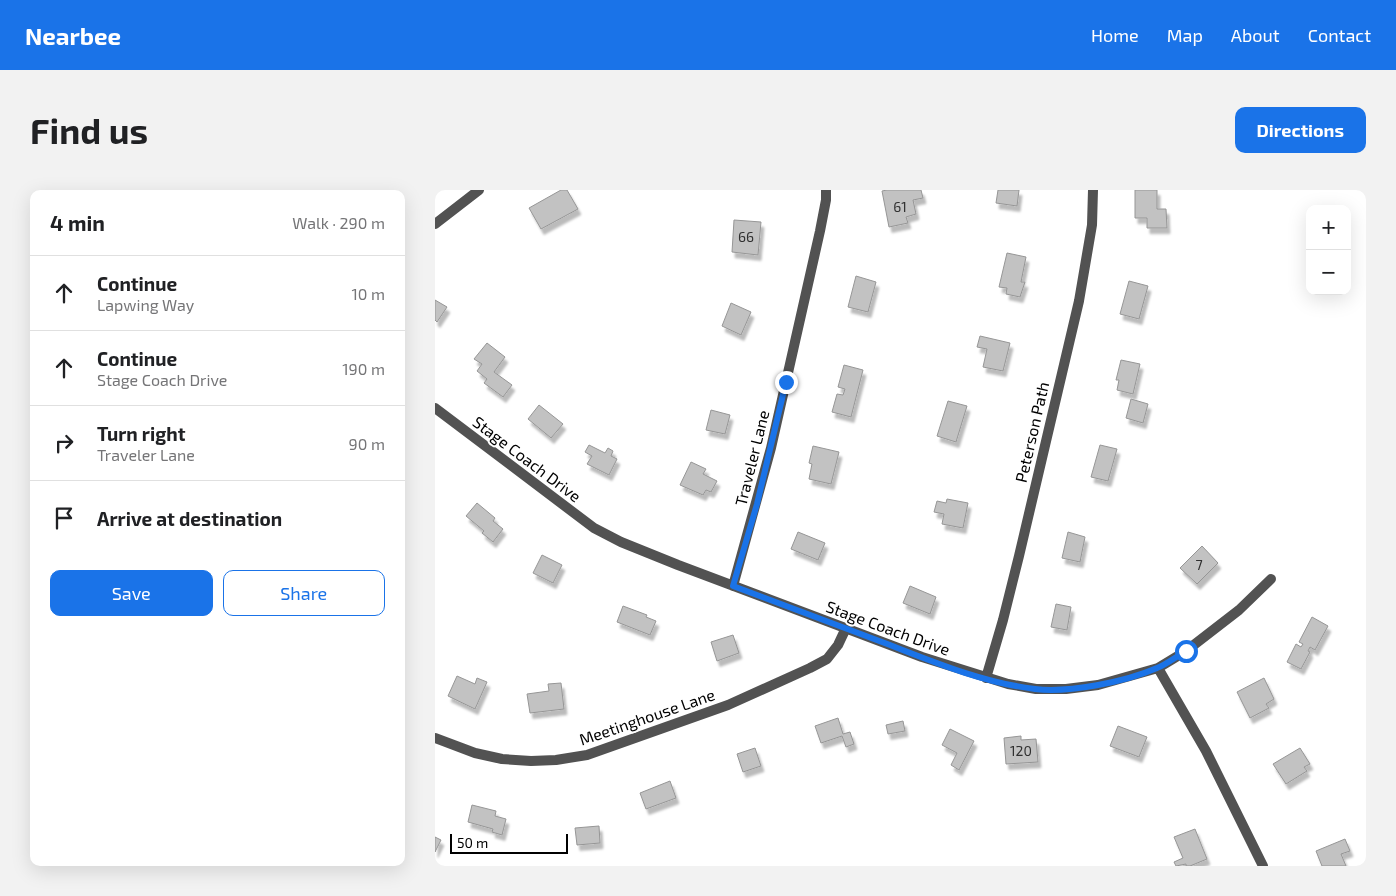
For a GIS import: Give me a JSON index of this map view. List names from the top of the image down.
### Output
{
  "streets": {
    "street": [
      "Peterson Path",
      "Traveler Lane",
      "Stage Coach Drive",
      "Meetinghouse Lane"
    ]
  },
  "crossings": [
    ["Peterson Path", "Stage Coach Drive"],
    ["Traveler Lane", "Stage Coach Drive"],
    ["Stage Coach Drive", "Meetinghouse Lane"]
  ],
  "house_numbers": [
    "61",
    "66",
    "7",
    "120"
  ],
  "scale_bar": "50 m",
  "page": {
    "header": "Nearbee",
    "nav": [
      "Home",
      "Map",
      "About",
      "Contact"
    ],
    "buttons": [
      "Directions",
      ["Save", "Share"]
    ],
    "title": "Find us",
    "heading": ["4 min", "Walk · 290 m"],
    "map_buttons": ["+", "−"],
    "list": [
      ["Continue", "Lapwing Way", "10 m"],
      ["Continue", "Stage Coach Drive", "190 m"],
      ["Turn right", "Traveler Lane", "90 m"],
      "Arrive at destination"
    ],
    "scale": "50 m"
  }
}
